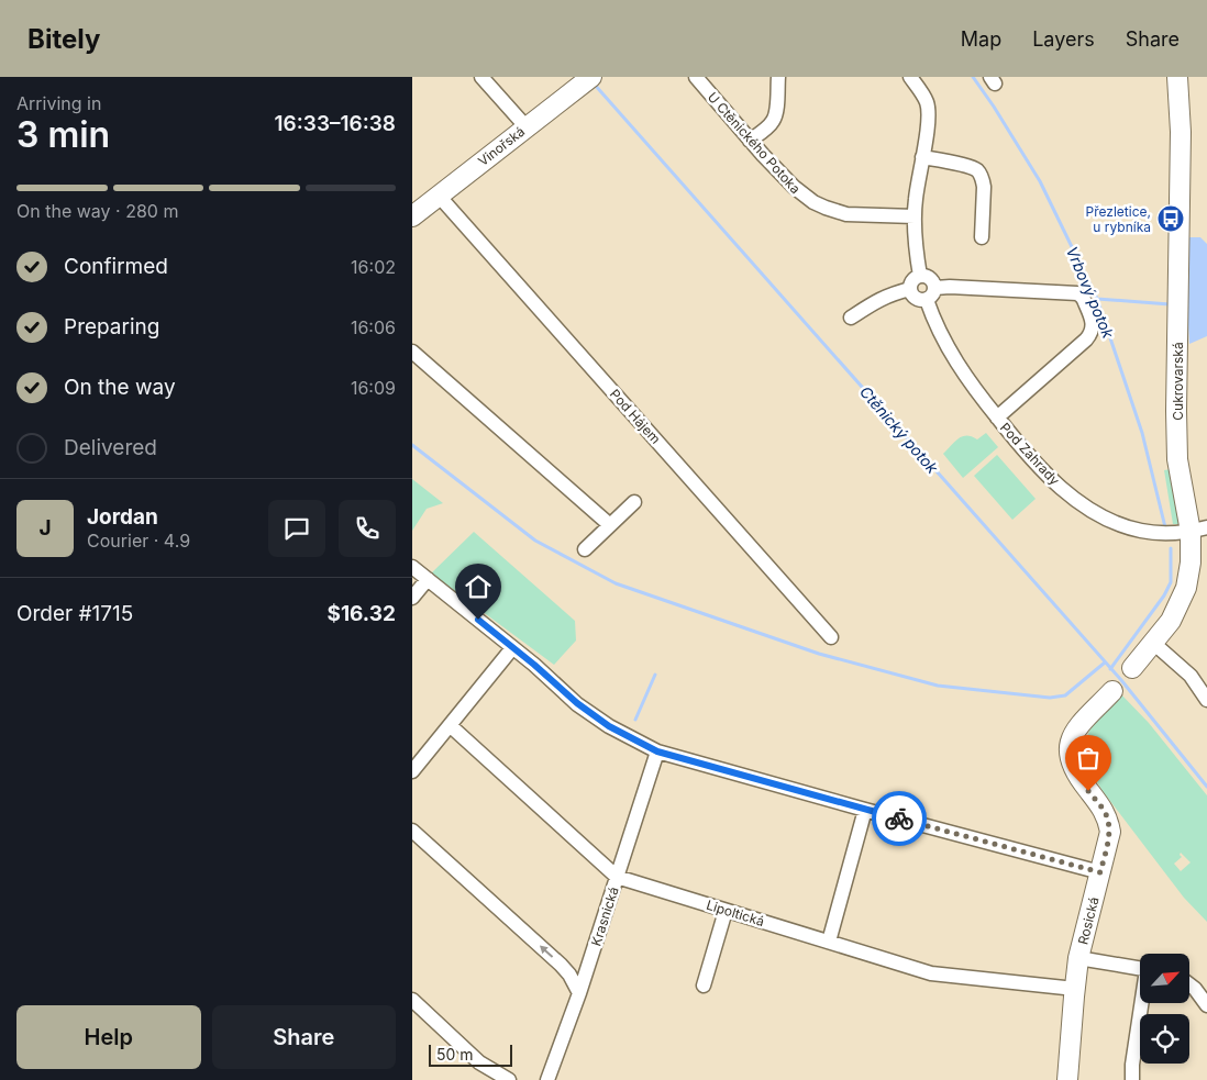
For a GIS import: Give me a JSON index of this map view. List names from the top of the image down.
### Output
{
  "streets": {
    "street": [
      "U Ctěnického Potoka",
      "Vinořská",
      "Cukrovarská",
      "Pod Hájem",
      "Pod Zahrady",
      "Lipoltická",
      "Krasnická",
      "Rosická"
    ]
  },
  "crossings": [
    ["Vinořská", "Pod Hájem"],
    ["Cukrovarská", "Pod Zahrady"],
    ["Lipoltická", "Krasnická"],
    ["Lipoltická", "Rosická"]
  ],
  "water": ["Vrbový potok", "Ctěnický potok"],
  "places": {
    "bus stop": ["Přezletice, u rybníka"]
  },
  "scale_bar": "50 m",
  "north": "top right",
  "page": {
    "header": "Bitely",
    "nav": ["Map", "Layers", "Share"],
    "heading": ["3 min", "Arriving in", "16:33–16:38"],
    "panel": [
      "Jordan",
      "Courier · 4.9",
      "Order #1715",
      "$16.32"
    ],
    "bar": "On the way · 280 m",
    "list": [
      ["Confirmed", "16:02"],
      ["Preparing", "16:06"],
      ["On the way", "16:09"],
      "Delivered"
    ],
    "round": "J",
    "buttons": ["Help", "Share"],
    "scale": "50 m"
  }
}
